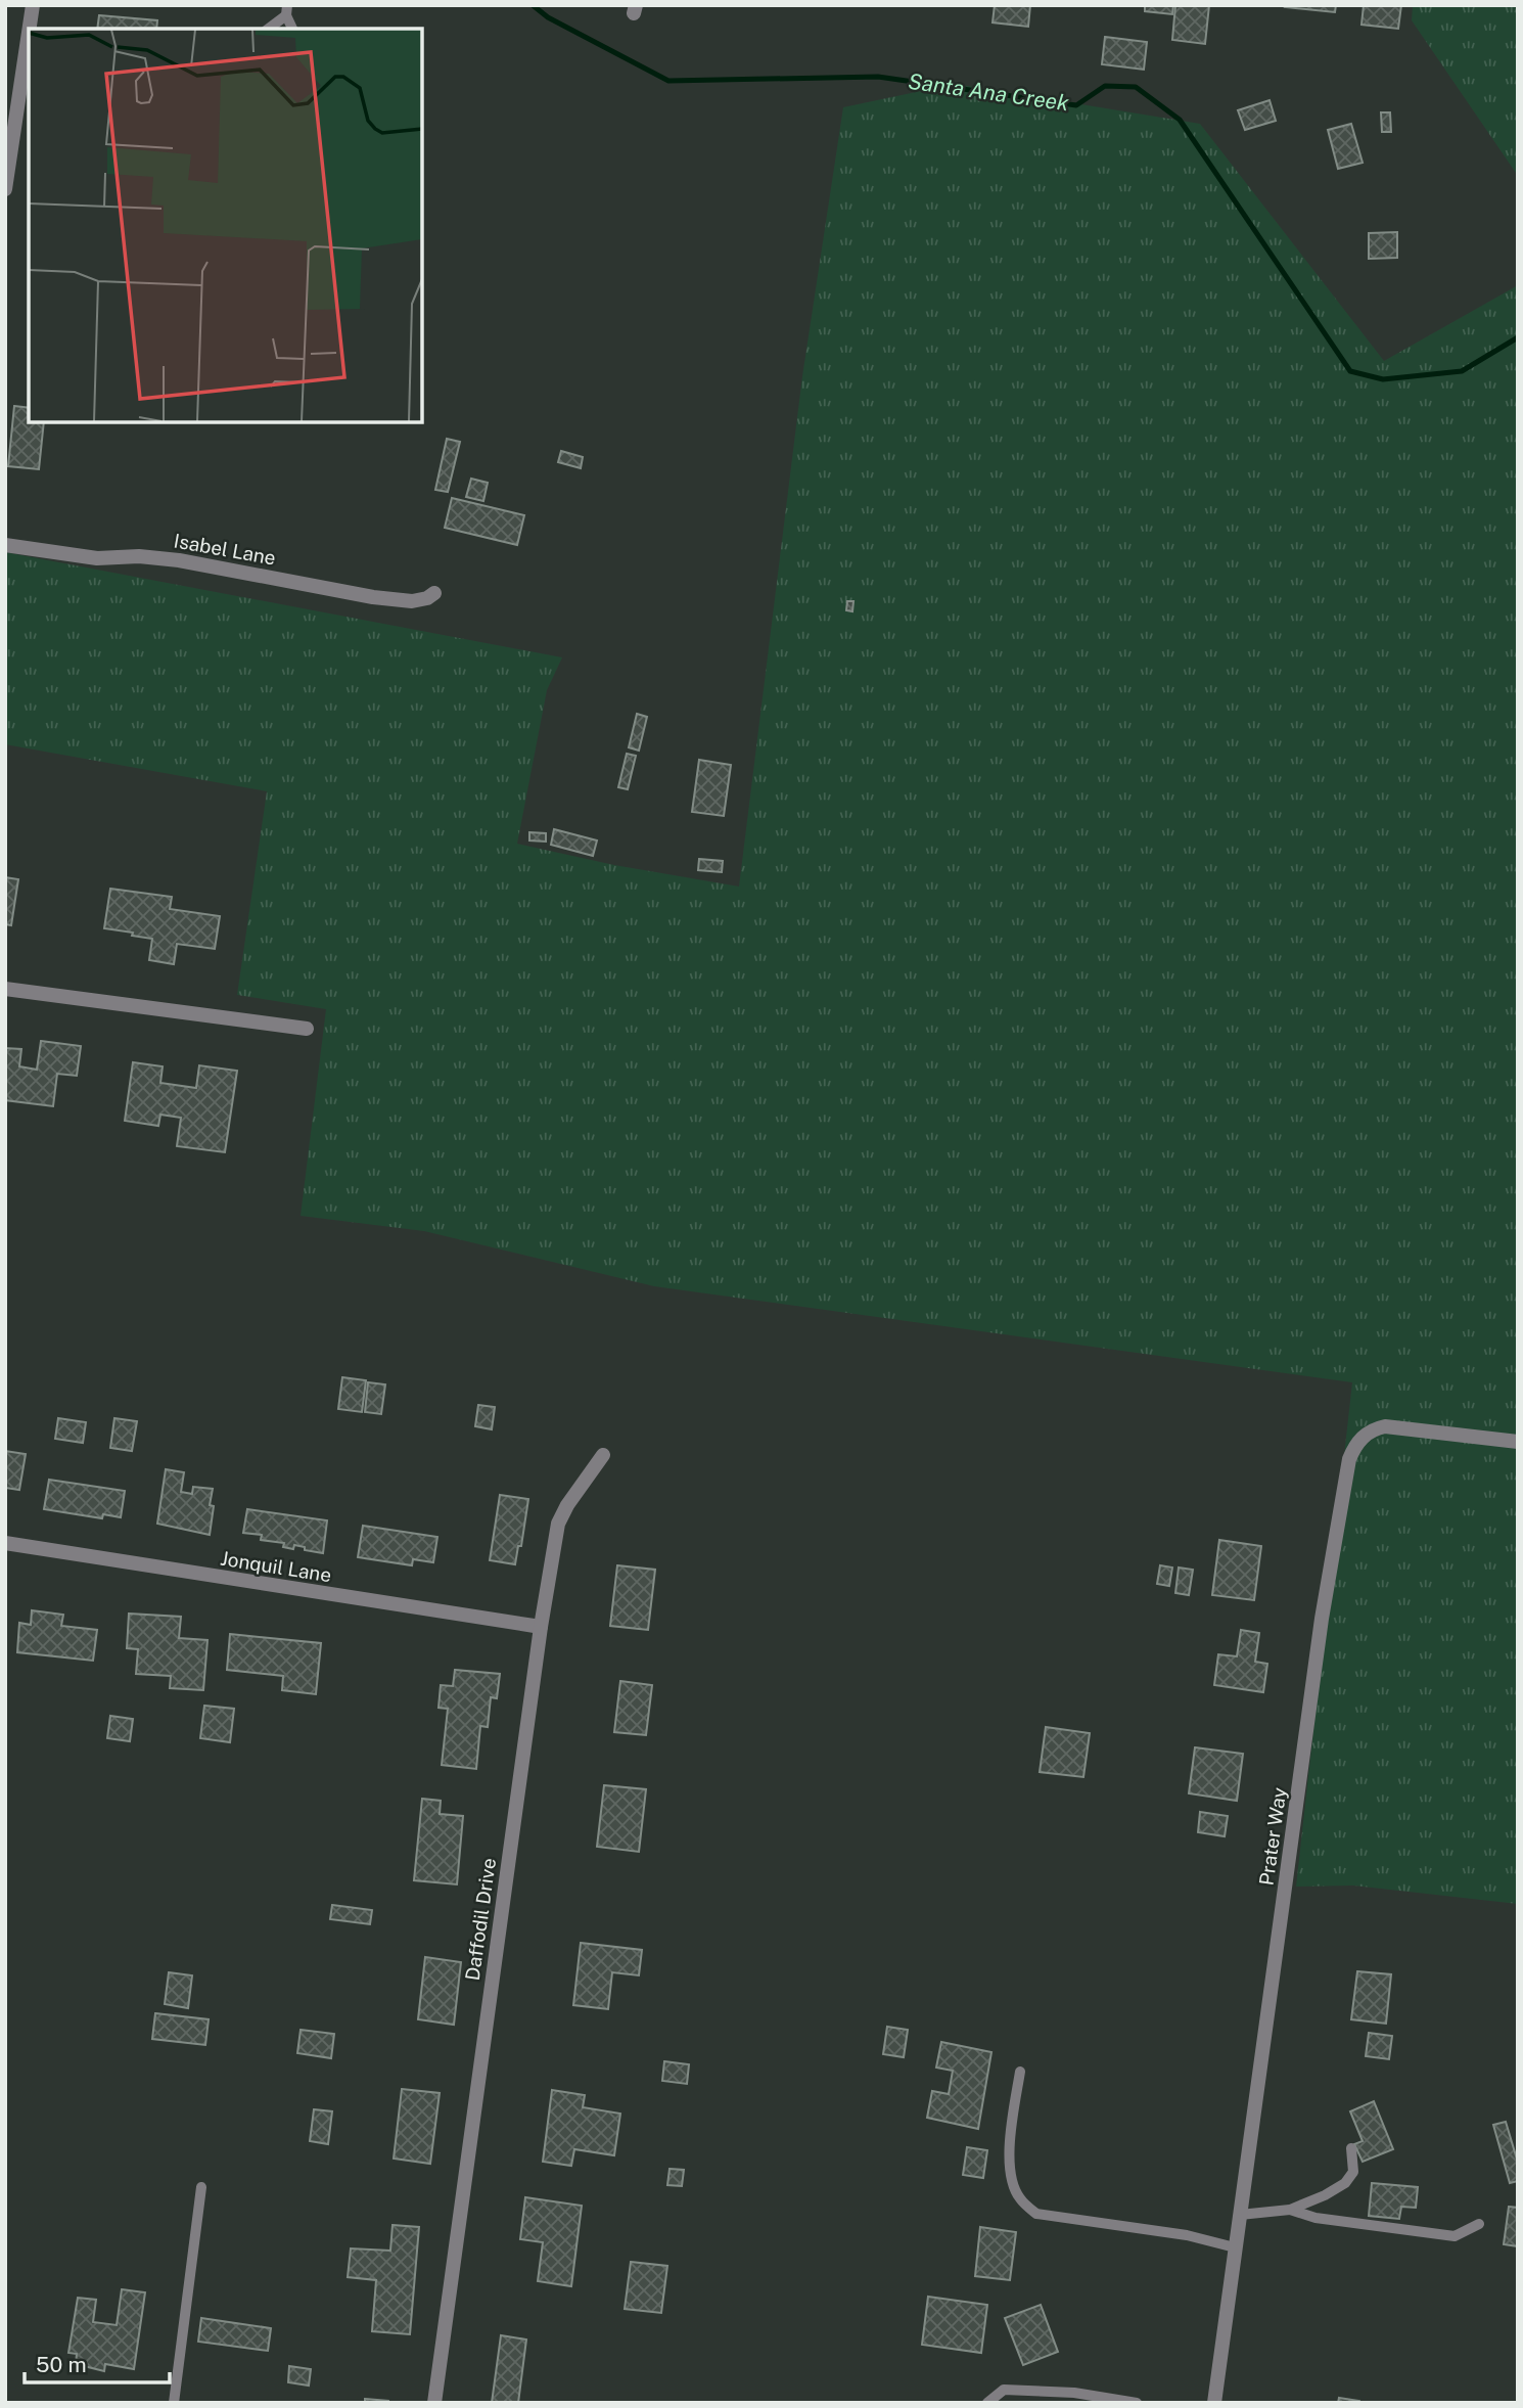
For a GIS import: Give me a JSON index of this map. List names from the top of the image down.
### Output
{
  "streets": {
    "street": [
      "Isabel Lane",
      "Jonquil Lane",
      "Prater Way",
      "Daffodil Drive"
    ]
  },
  "crossings": [
    ["Jonquil Lane", "Daffodil Drive"]
  ],
  "water": ["Santa Ana Creek"],
  "scale_bar": "50 m"
}
